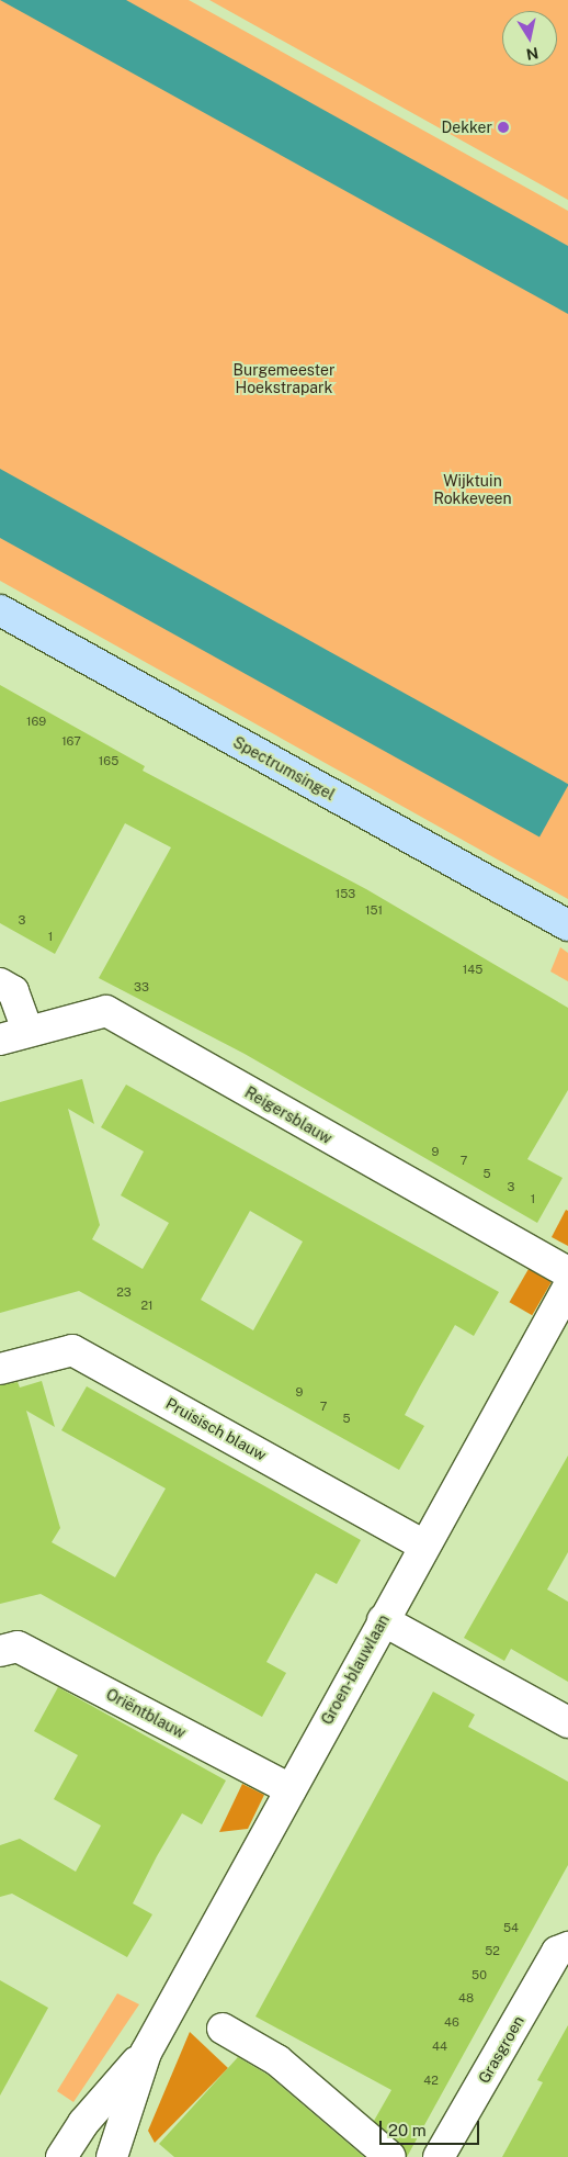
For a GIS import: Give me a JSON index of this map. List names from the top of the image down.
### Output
{
  "streets": {
    "street": [
      "Spectrumsingel",
      "Reigersblauw",
      "Pruisisch blauw",
      "Groen-blauwlaan",
      "Oriëntblauw",
      "Grasgroen"
    ]
  },
  "crossings": [
    ["Pruisisch blauw", "Groen-blauwlaan"],
    ["Groen-blauwlaan", "Oriëntblauw"]
  ],
  "parks": ["Burgemeester Hoekstrapark", "Wijktuin Rokkeveen"],
  "places": ["Dekker"],
  "house_numbers": [
    "169",
    "167",
    "165",
    "153",
    "151",
    "3",
    "1",
    "145",
    "33",
    "9",
    "7",
    "5",
    "3",
    "1",
    "23",
    "21",
    "9",
    "7",
    "5",
    "54",
    "52",
    "50",
    "48",
    "46",
    "44",
    "42"
  ],
  "scale_bar": "20 m",
  "north": "bottom"
}
